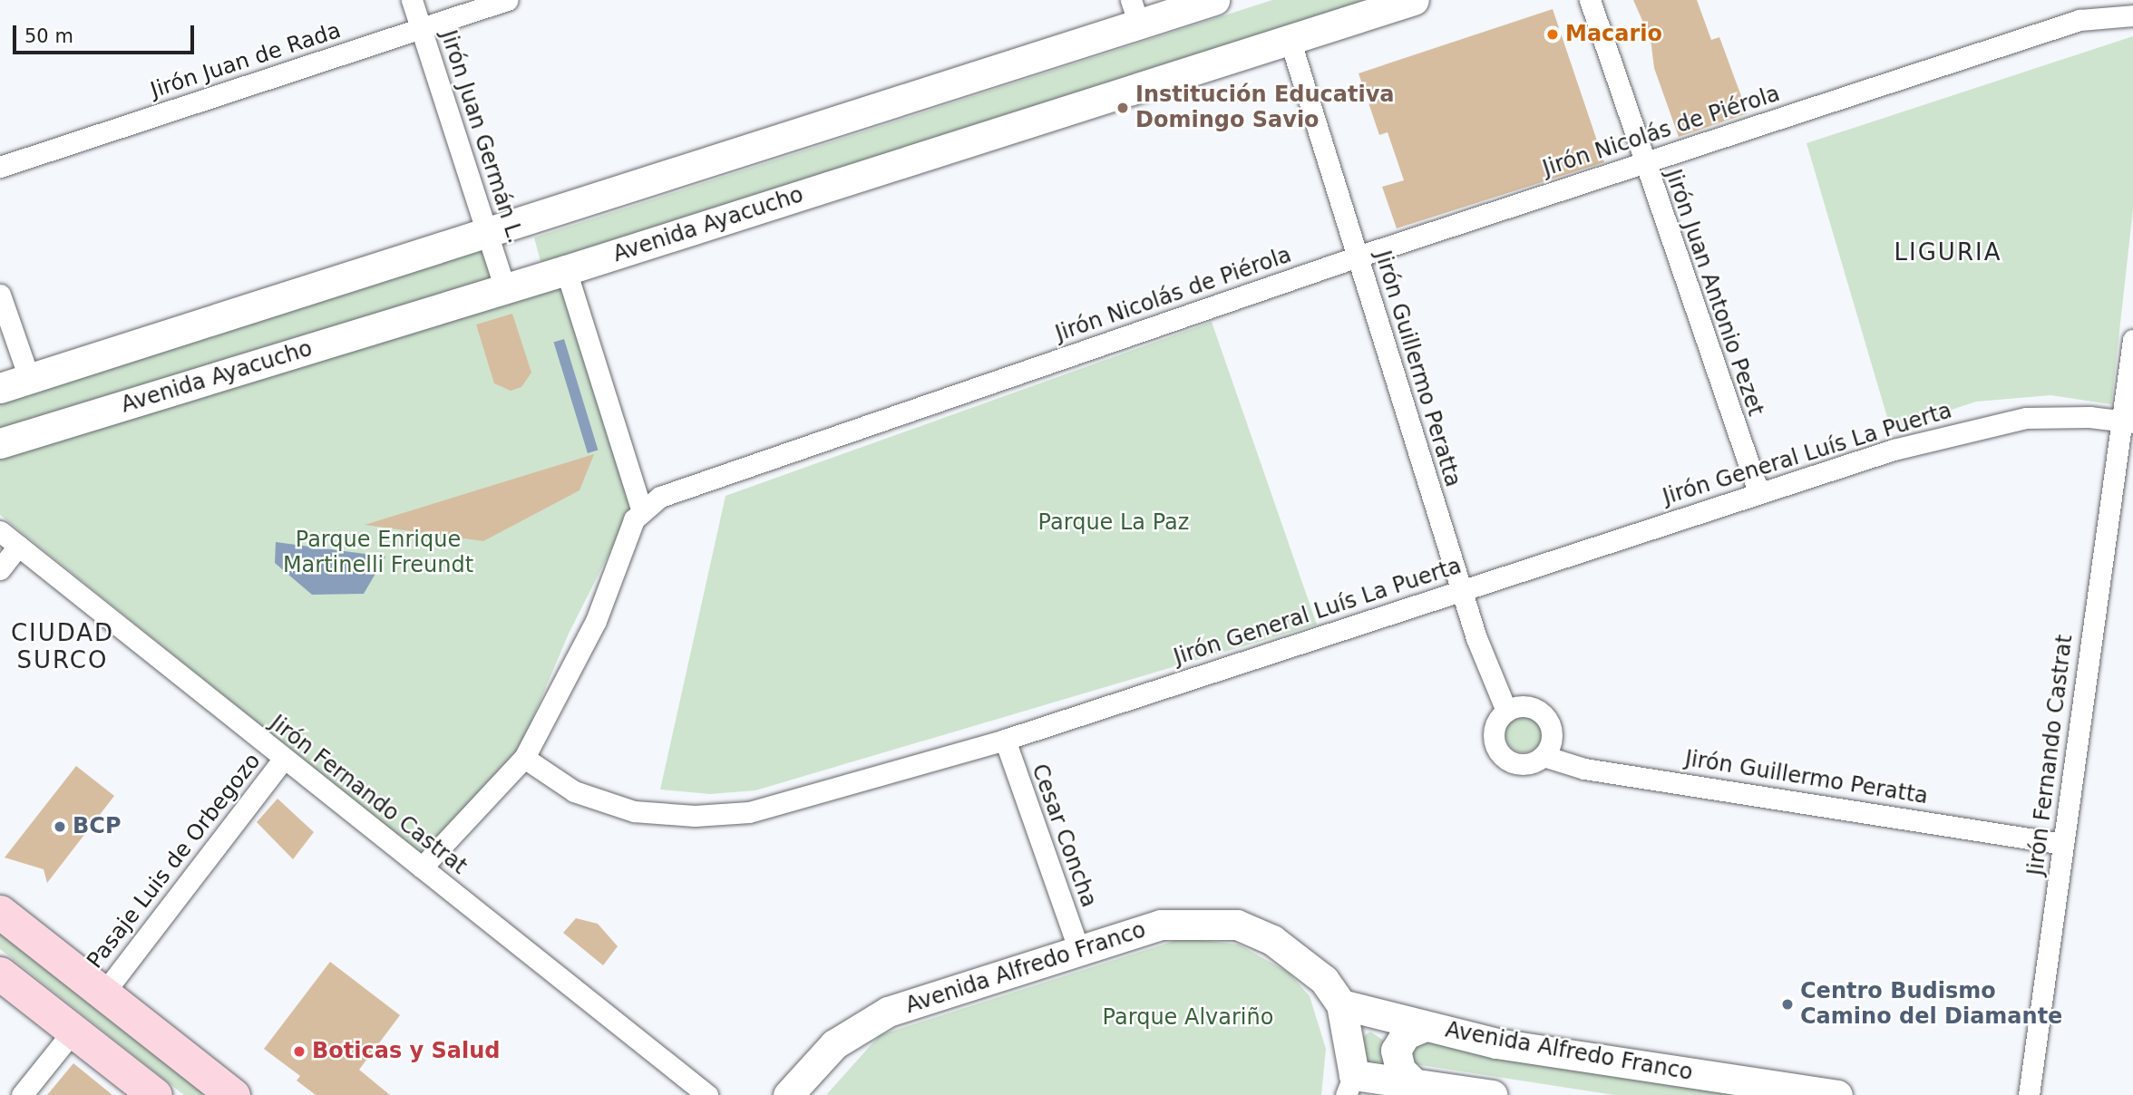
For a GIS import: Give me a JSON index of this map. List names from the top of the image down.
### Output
{
  "streets": {
    "main road": ["Avenida Ayacucho", "Avenida Alfredo Franco"],
    "street": [
      "Jirón Juan de Rada",
      "Jirón Nicolás de Piérola",
      "Jirón Juan Germán L.",
      "Jirón Juan Antonio Pezet",
      "Jirón Guillermo Peratta",
      "Jirón General Luís La Puerta",
      "Jirón Fernando Castrat",
      "Cesar Concha",
      "Pasaje Luis de Orbegozo"
    ]
  },
  "crossings": [
    ["Jirón Juan de Rada", "Jirón Juan Germán L."],
    ["Jirón Nicolás de Piérola", "Jirón Juan Antonio Pezet"],
    ["Jirón Nicolás de Piérola", "Jirón Guillermo Peratta"],
    ["Jirón Juan Germán L.", "Avenida Ayacucho"],
    ["Avenida Ayacucho", "Jirón Guillermo Peratta"],
    ["Jirón Juan Antonio Pezet", "Jirón General Luís La Puerta"],
    ["Jirón Guillermo Peratta", "Jirón General Luís La Puerta"],
    ["Jirón Guillermo Peratta", "Jirón Fernando Castrat"],
    ["Jirón General Luís La Puerta", "Jirón Fernando Castrat"],
    ["Jirón General Luís La Puerta", "Cesar Concha"],
    ["Jirón Fernando Castrat", "Pasaje Luis de Orbegozo"],
    ["Cesar Concha", "Avenida Alfredo Franco"]
  ],
  "districts": ["LIGURIA", "CIUDAD SURCO"],
  "parks": ["Parque La Paz", "Parque Enrique Martinelli Freundt", "Parque Alvariño"],
  "places": [
    "Macario",
    "Institución Educativa Domingo Savio",
    "BCP",
    "Centro Budismo Camino del Diamante",
    "Boticas y Salud"
  ],
  "scale_bar": "50 m"
}
